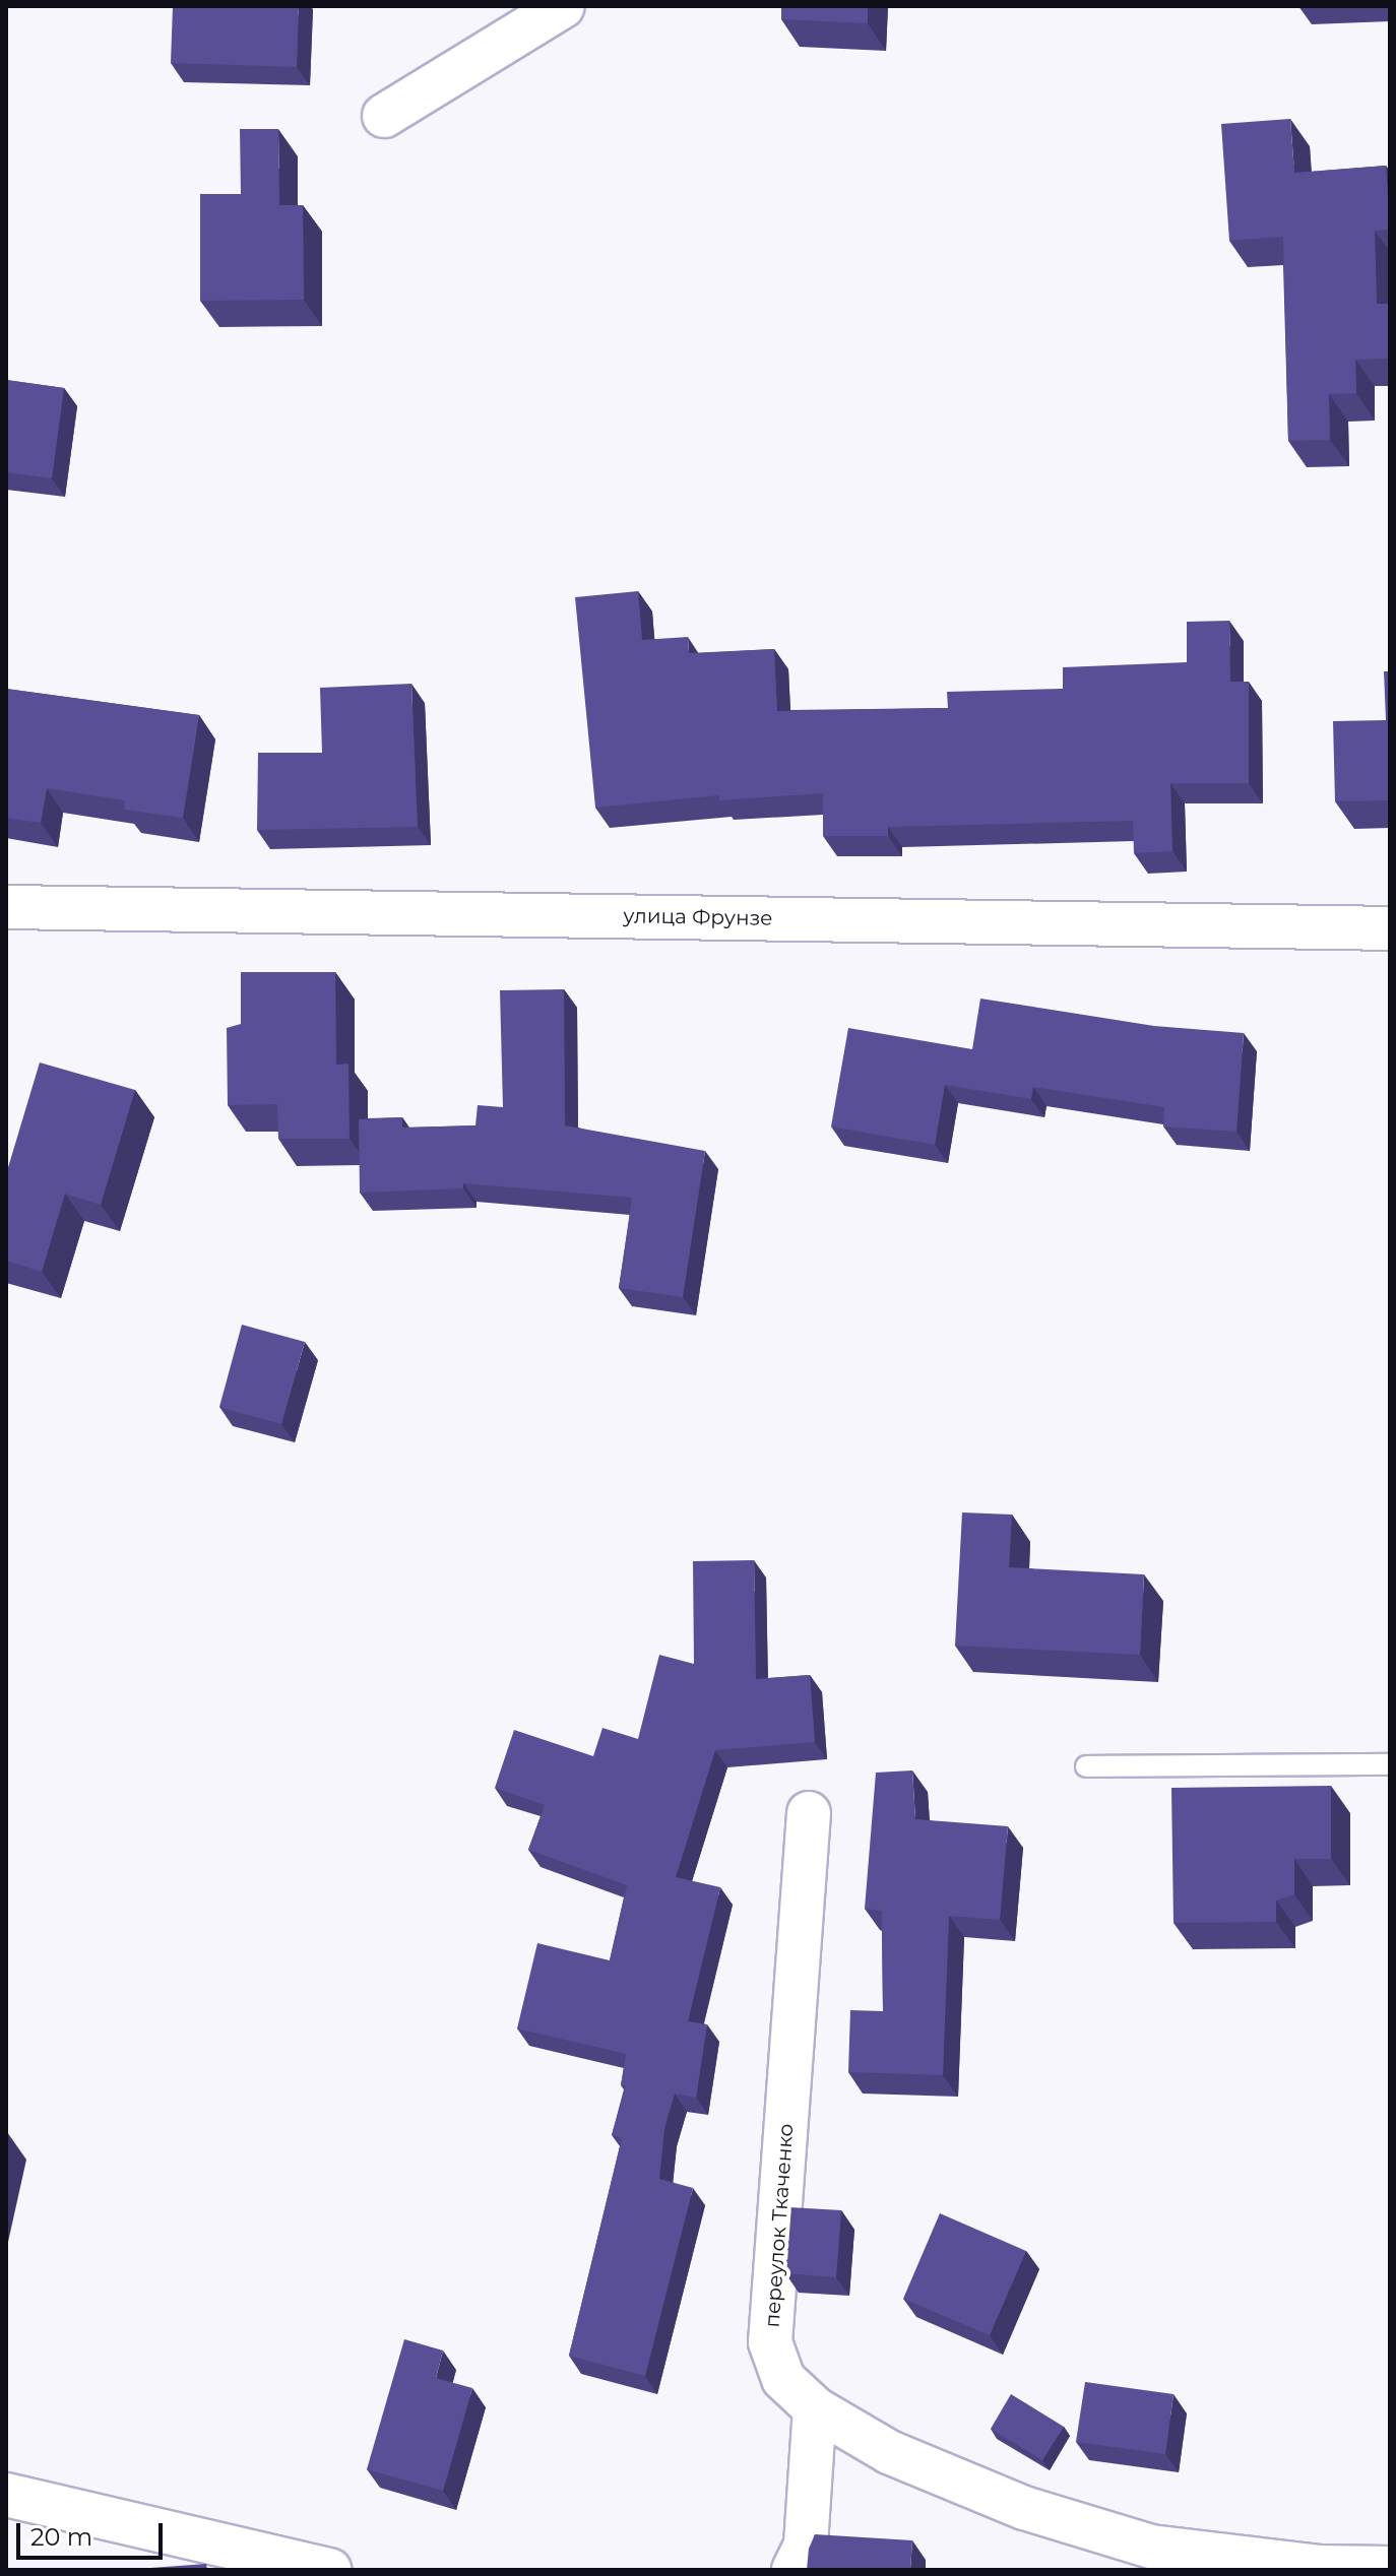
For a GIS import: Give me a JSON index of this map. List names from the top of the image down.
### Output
{
  "streets": {
    "street": ["улица Фрунзе", "переулок Ткаченко"]
  },
  "scale_bar": "20 m"
}
